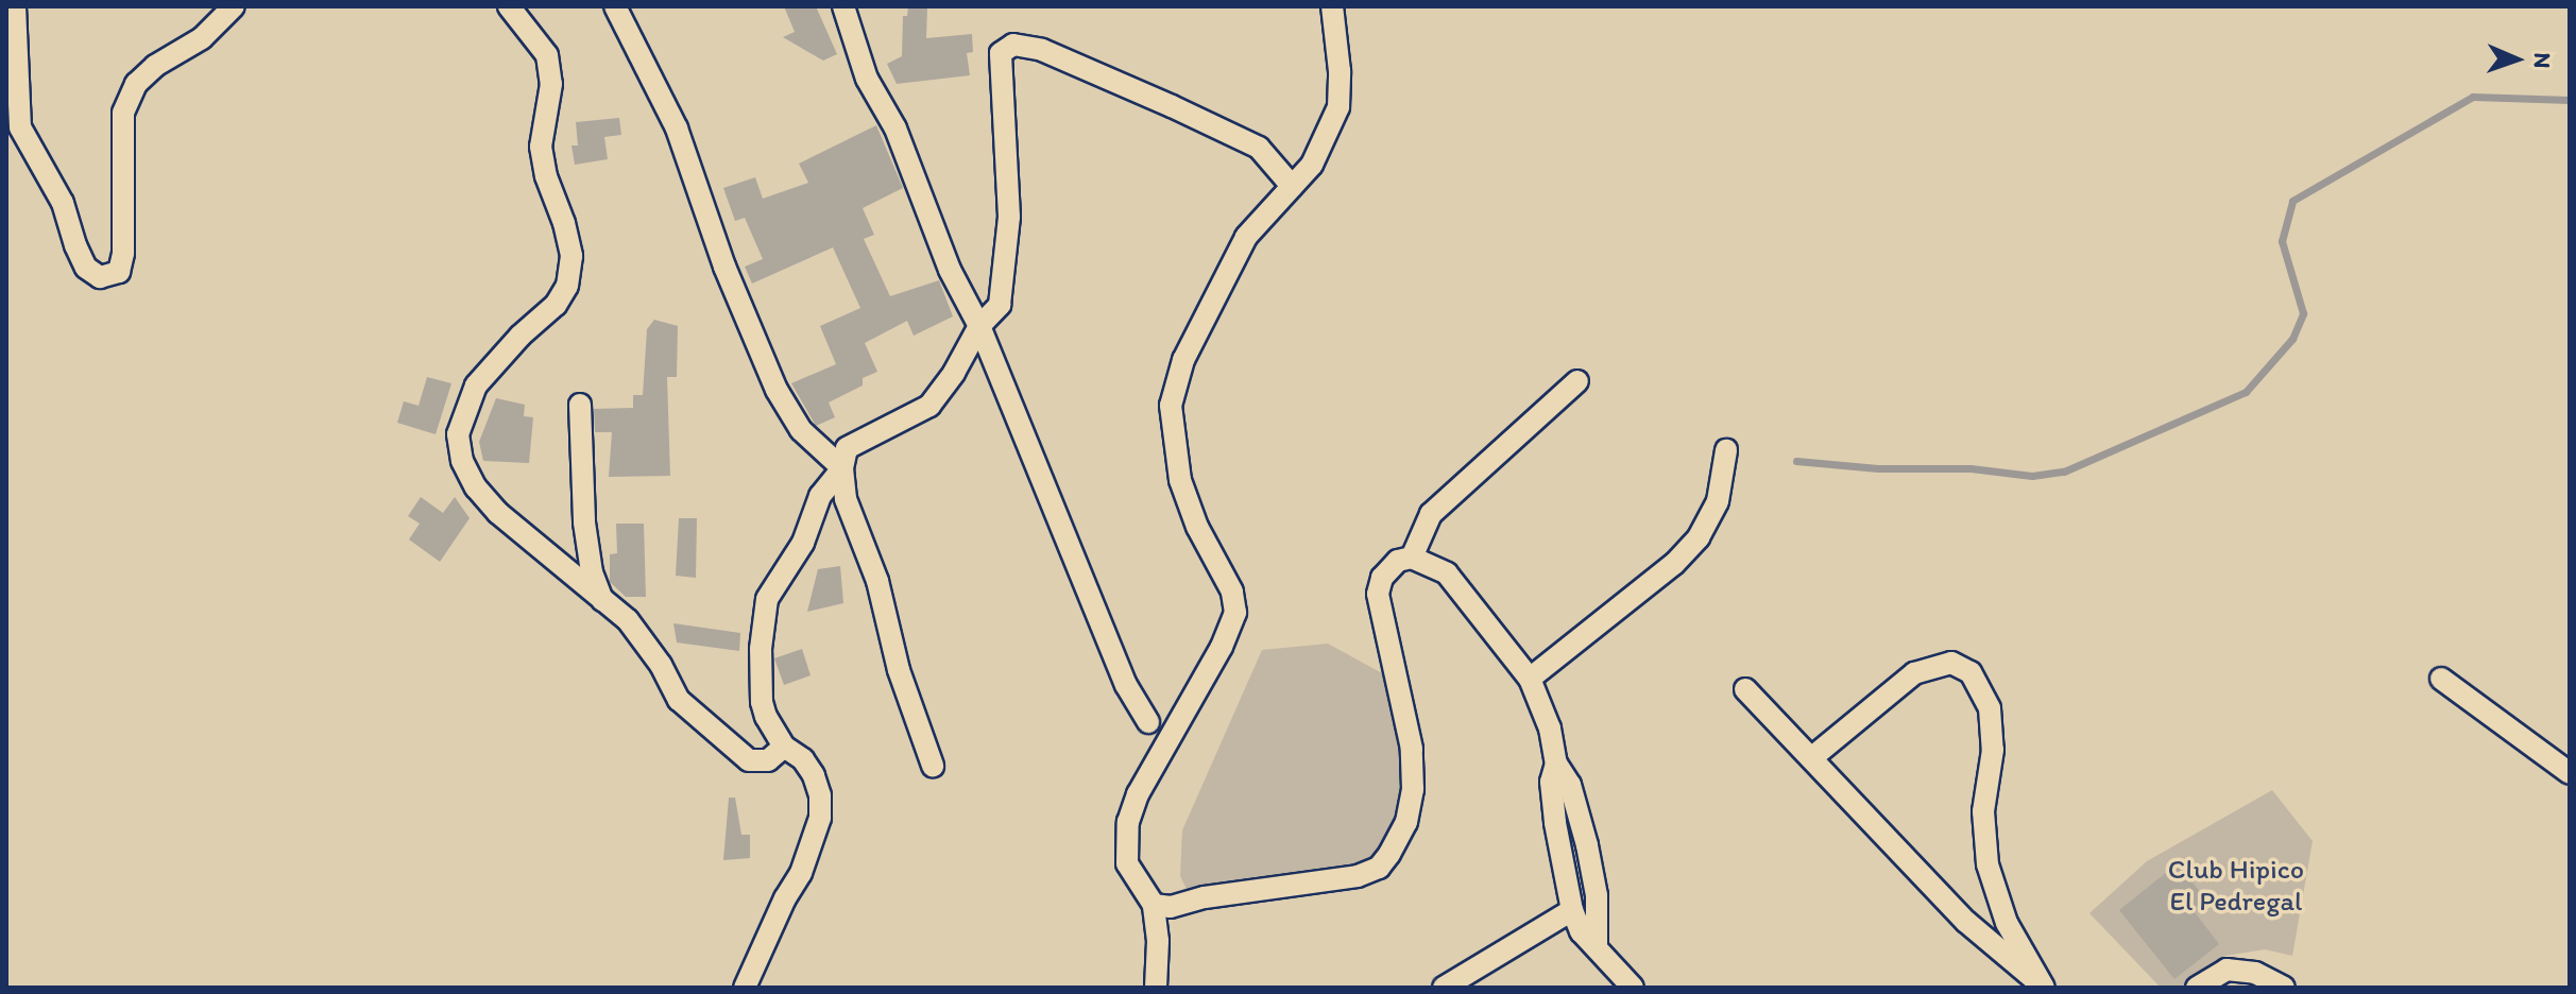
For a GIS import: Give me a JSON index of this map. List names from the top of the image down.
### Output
{
  "parks": ["Club Hipico El Pedregal"],
  "north": "right"
}
